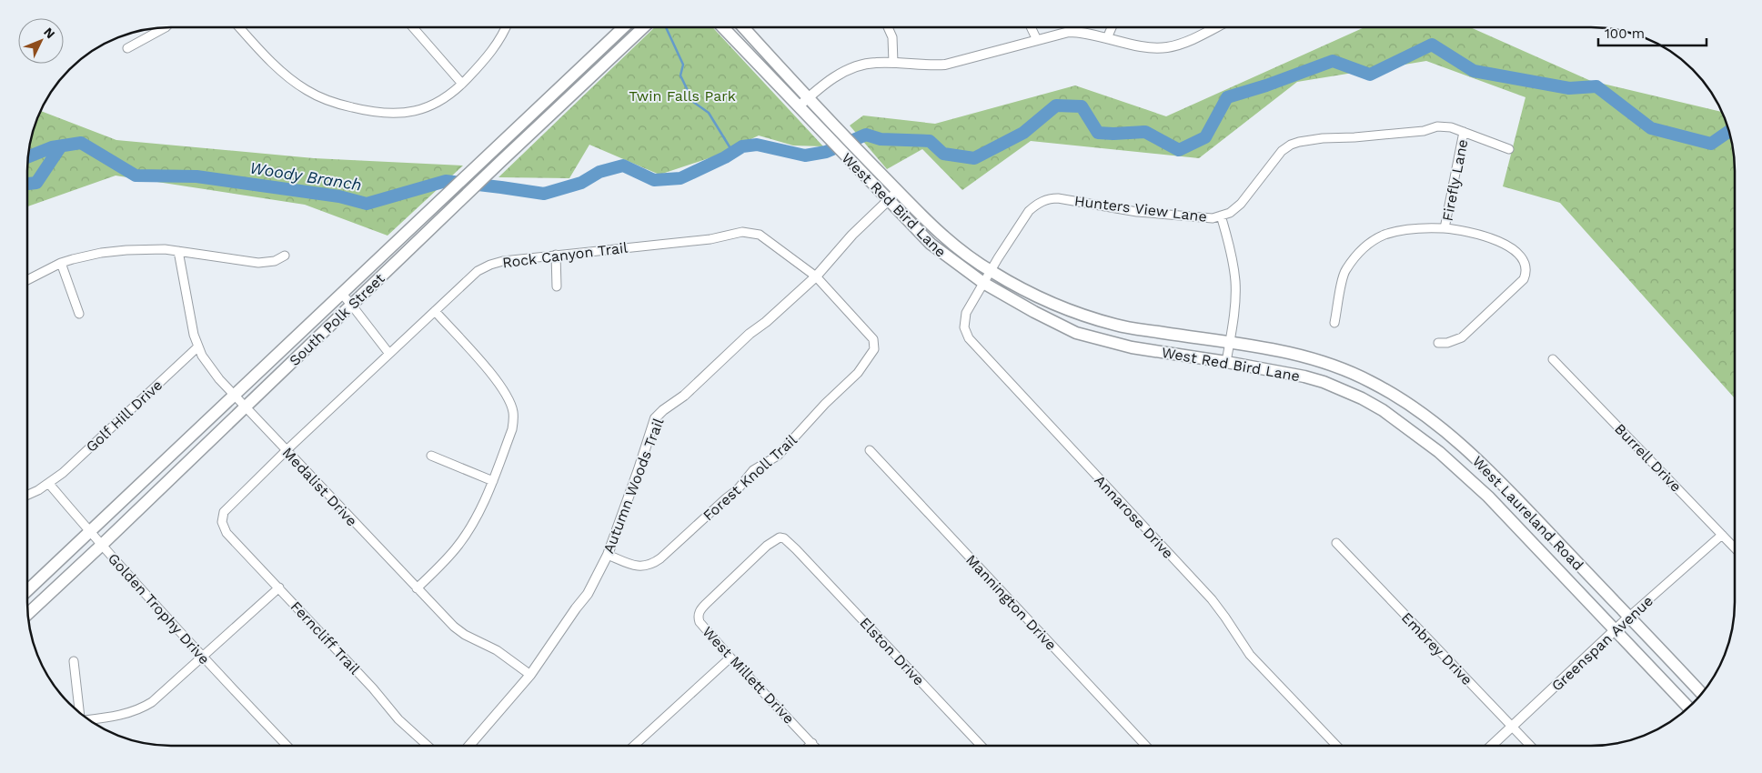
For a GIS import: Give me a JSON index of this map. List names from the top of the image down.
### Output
{
  "streets": {
    "main road": ["West Red Bird Lane", "South Polk Street", "West Laureland Road"],
    "street": [
      "Firefly Lane",
      "Hunters View Lane",
      "Rock Canyon Trail",
      "Golf Hill Drive",
      "Burrell Drive",
      "Forest Knoll Trail",
      "Autumn Woods Trail",
      "Medalist Drive",
      "Annarose Drive",
      "Mannington Drive",
      "Golden Trophy Drive",
      "Ferncliff Trail",
      "Greenspan Avenue",
      "Embrey Drive",
      "Elston Drive",
      "West Millett Drive"
    ]
  },
  "crossings": [
    ["Firefly Lane", "Hunters View Lane"],
    ["West Red Bird Lane", "Hunters View Lane"],
    ["West Red Bird Lane", "Autumn Woods Trail"],
    ["West Red Bird Lane", "West Laureland Road"],
    ["West Red Bird Lane", "Annarose Drive"],
    ["Hunters View Lane", "Annarose Drive"],
    ["Rock Canyon Trail", "Forest Knoll Trail"],
    ["Rock Canyon Trail", "Autumn Woods Trail"],
    ["Rock Canyon Trail", "Medalist Drive"],
    ["Rock Canyon Trail", "Ferncliff Trail"],
    ["South Polk Street", "Medalist Drive"],
    ["South Polk Street", "Golden Trophy Drive"],
    ["Golf Hill Drive", "Medalist Drive"],
    ["Golf Hill Drive", "Golden Trophy Drive"],
    ["Burrell Drive", "Greenspan Avenue"],
    ["Forest Knoll Trail", "Autumn Woods Trail"],
    ["Autumn Woods Trail", "Medalist Drive"],
    ["West Laureland Road", "Greenspan Avenue"],
    ["Greenspan Avenue", "Embrey Drive"],
    ["Elston Drive", "West Millett Drive"]
  ],
  "water": ["Woody Branch"],
  "parks": ["Twin Falls Park"],
  "scale_bar": "100 m",
  "north": "top right"
}
